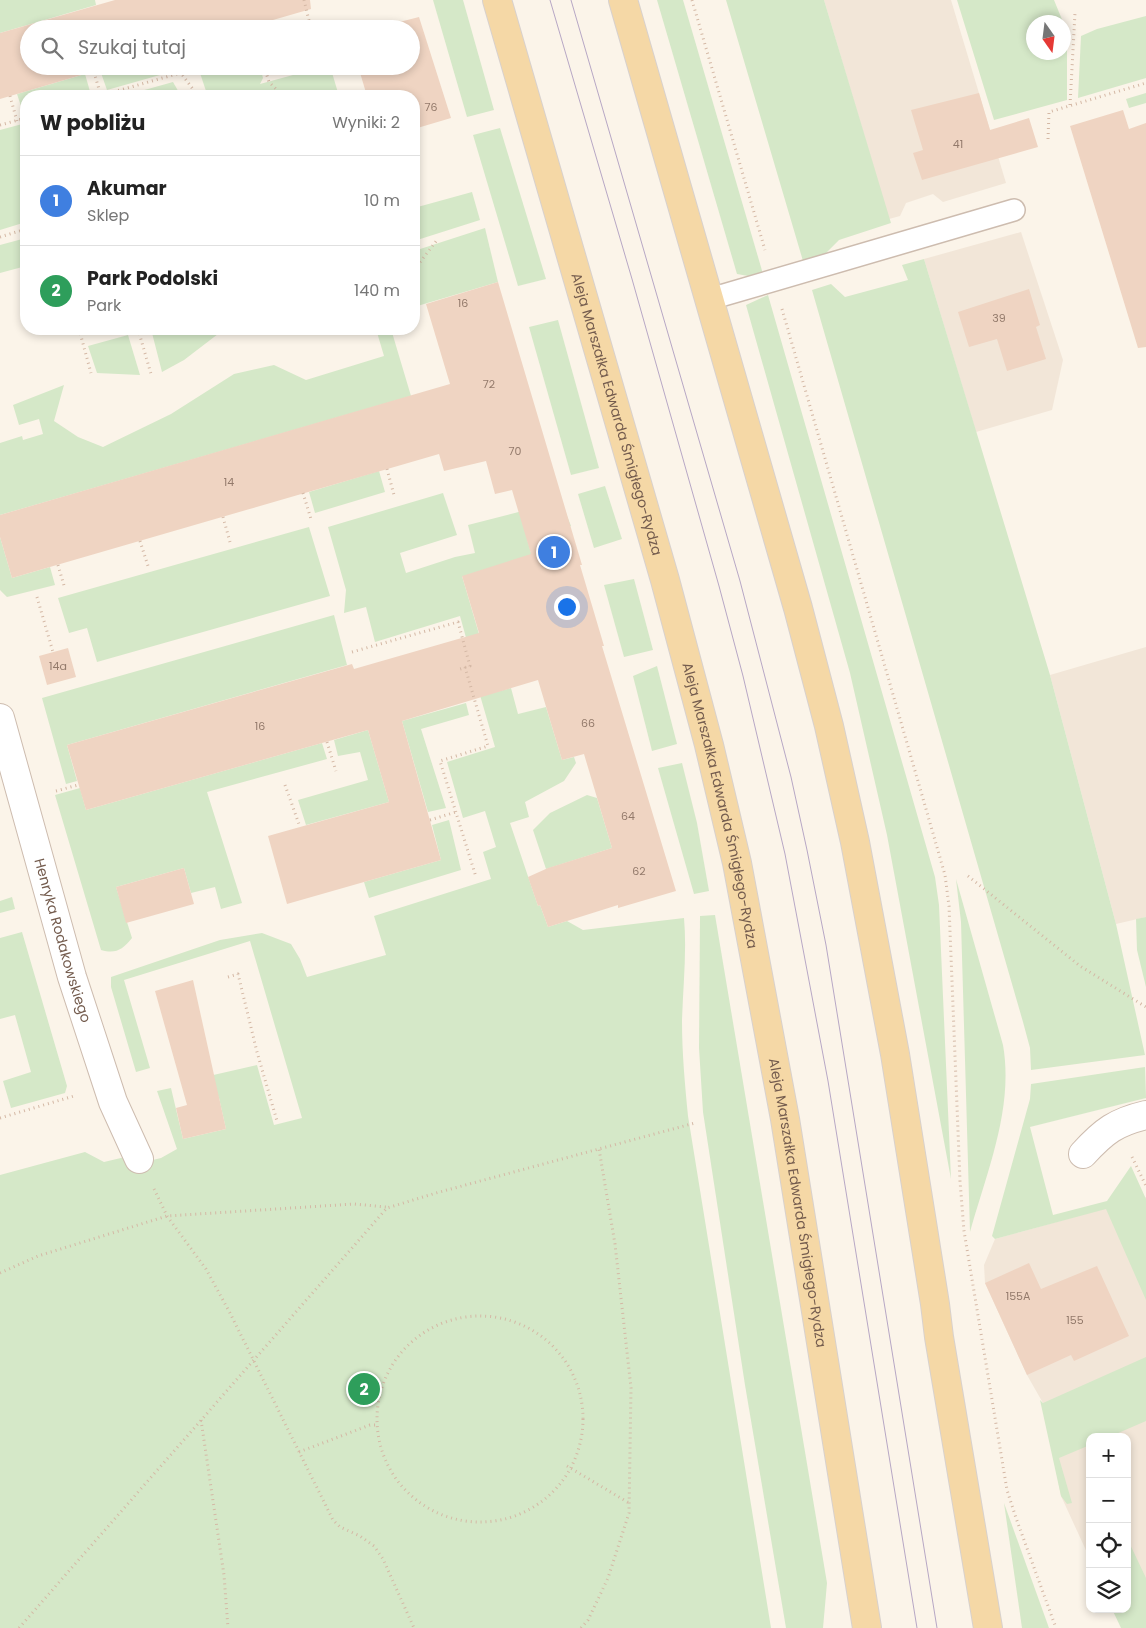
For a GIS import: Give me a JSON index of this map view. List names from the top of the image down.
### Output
{
  "streets": {
    "main road": ["Aleja Marszałka Edwarda Śmigłego-Rydza"],
    "street": ["Henryka Rodakowskiego"]
  },
  "house_numbers": [
    "76",
    "41",
    "16",
    "39",
    "72",
    "70",
    "14",
    "14a",
    "66",
    "16",
    "64",
    "62",
    "155A",
    "155"
  ],
  "north": "bottom",
  "page": {
    "search": "Szukaj tutaj",
    "heading": ["W pobliżu", "Wyniki: 2"],
    "list": [
      {
        "mark": "1",
        "name": "Akumar",
        "note": "Sklep",
        "value": "10 m"
      },
      {
        "mark": "2",
        "name": "Park Podolski",
        "note": "Park",
        "value": "140 m"
      }
    ],
    "pins": ["1", "2"],
    "map_buttons": ["+", "−"]
  }
}
